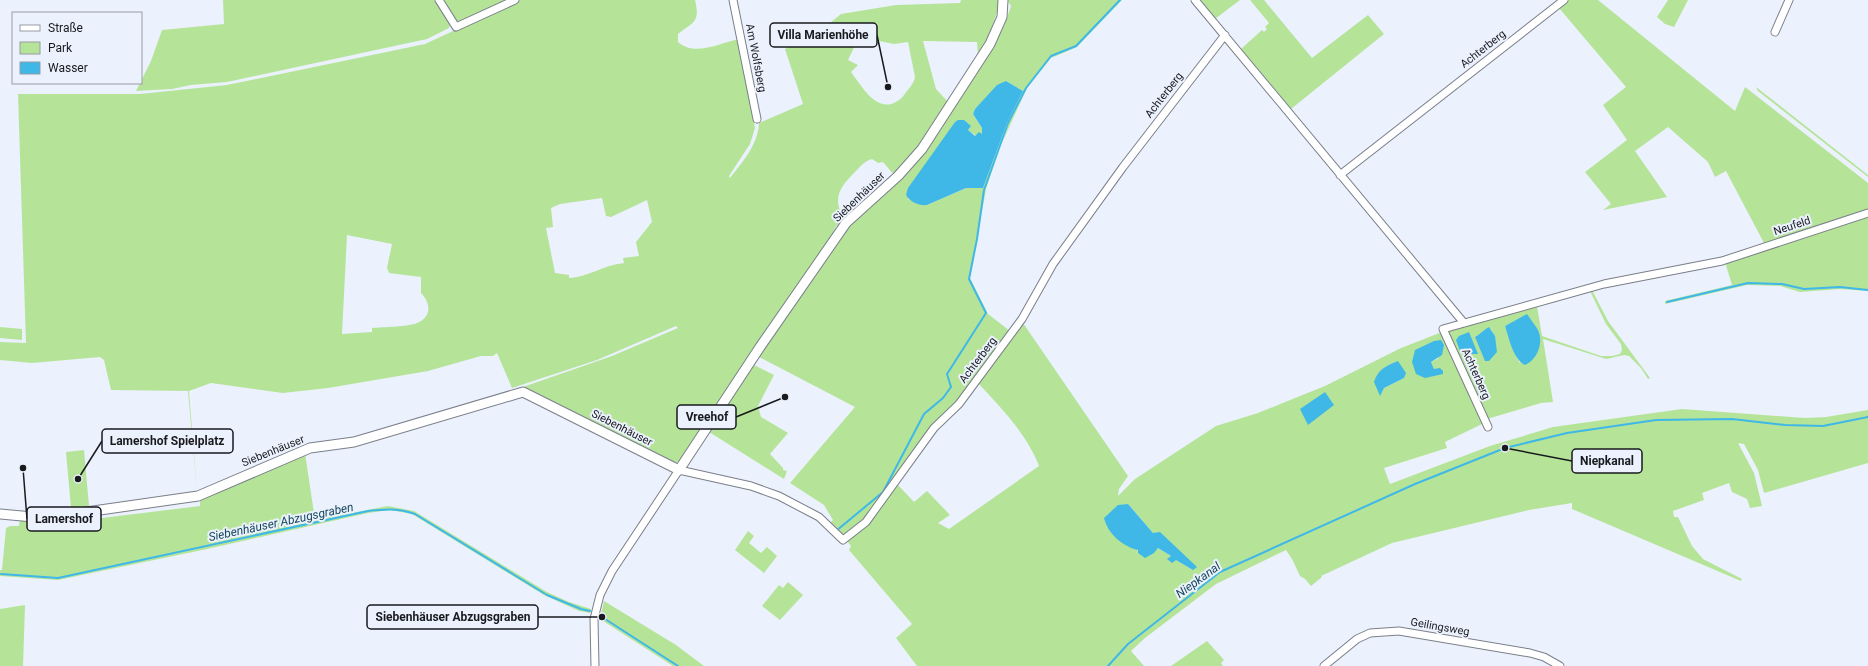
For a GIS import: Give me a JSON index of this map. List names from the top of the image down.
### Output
{
  "streets": {
    "street": [
      "Achterberg",
      "Am Wolfsberg",
      "Siebenhäuser",
      "Neufeld",
      "Geilingsweg"
    ]
  },
  "crossings": [
    ["Achterberg", "Siebenhäuser"],
    ["Achterberg", "Neufeld"]
  ],
  "water": ["Siebenhäuser Abzugsgraben", "Niepkanal"],
  "places": [
    "Villa Marienhöhe",
    "Vreehof",
    "Niepkanal",
    "Lamershof",
    "Lamershof Spielplatz",
    "Siebenhäuser Abzugsgraben"
  ],
  "legend": ["Straße", "Park", "Wasser"]
}
